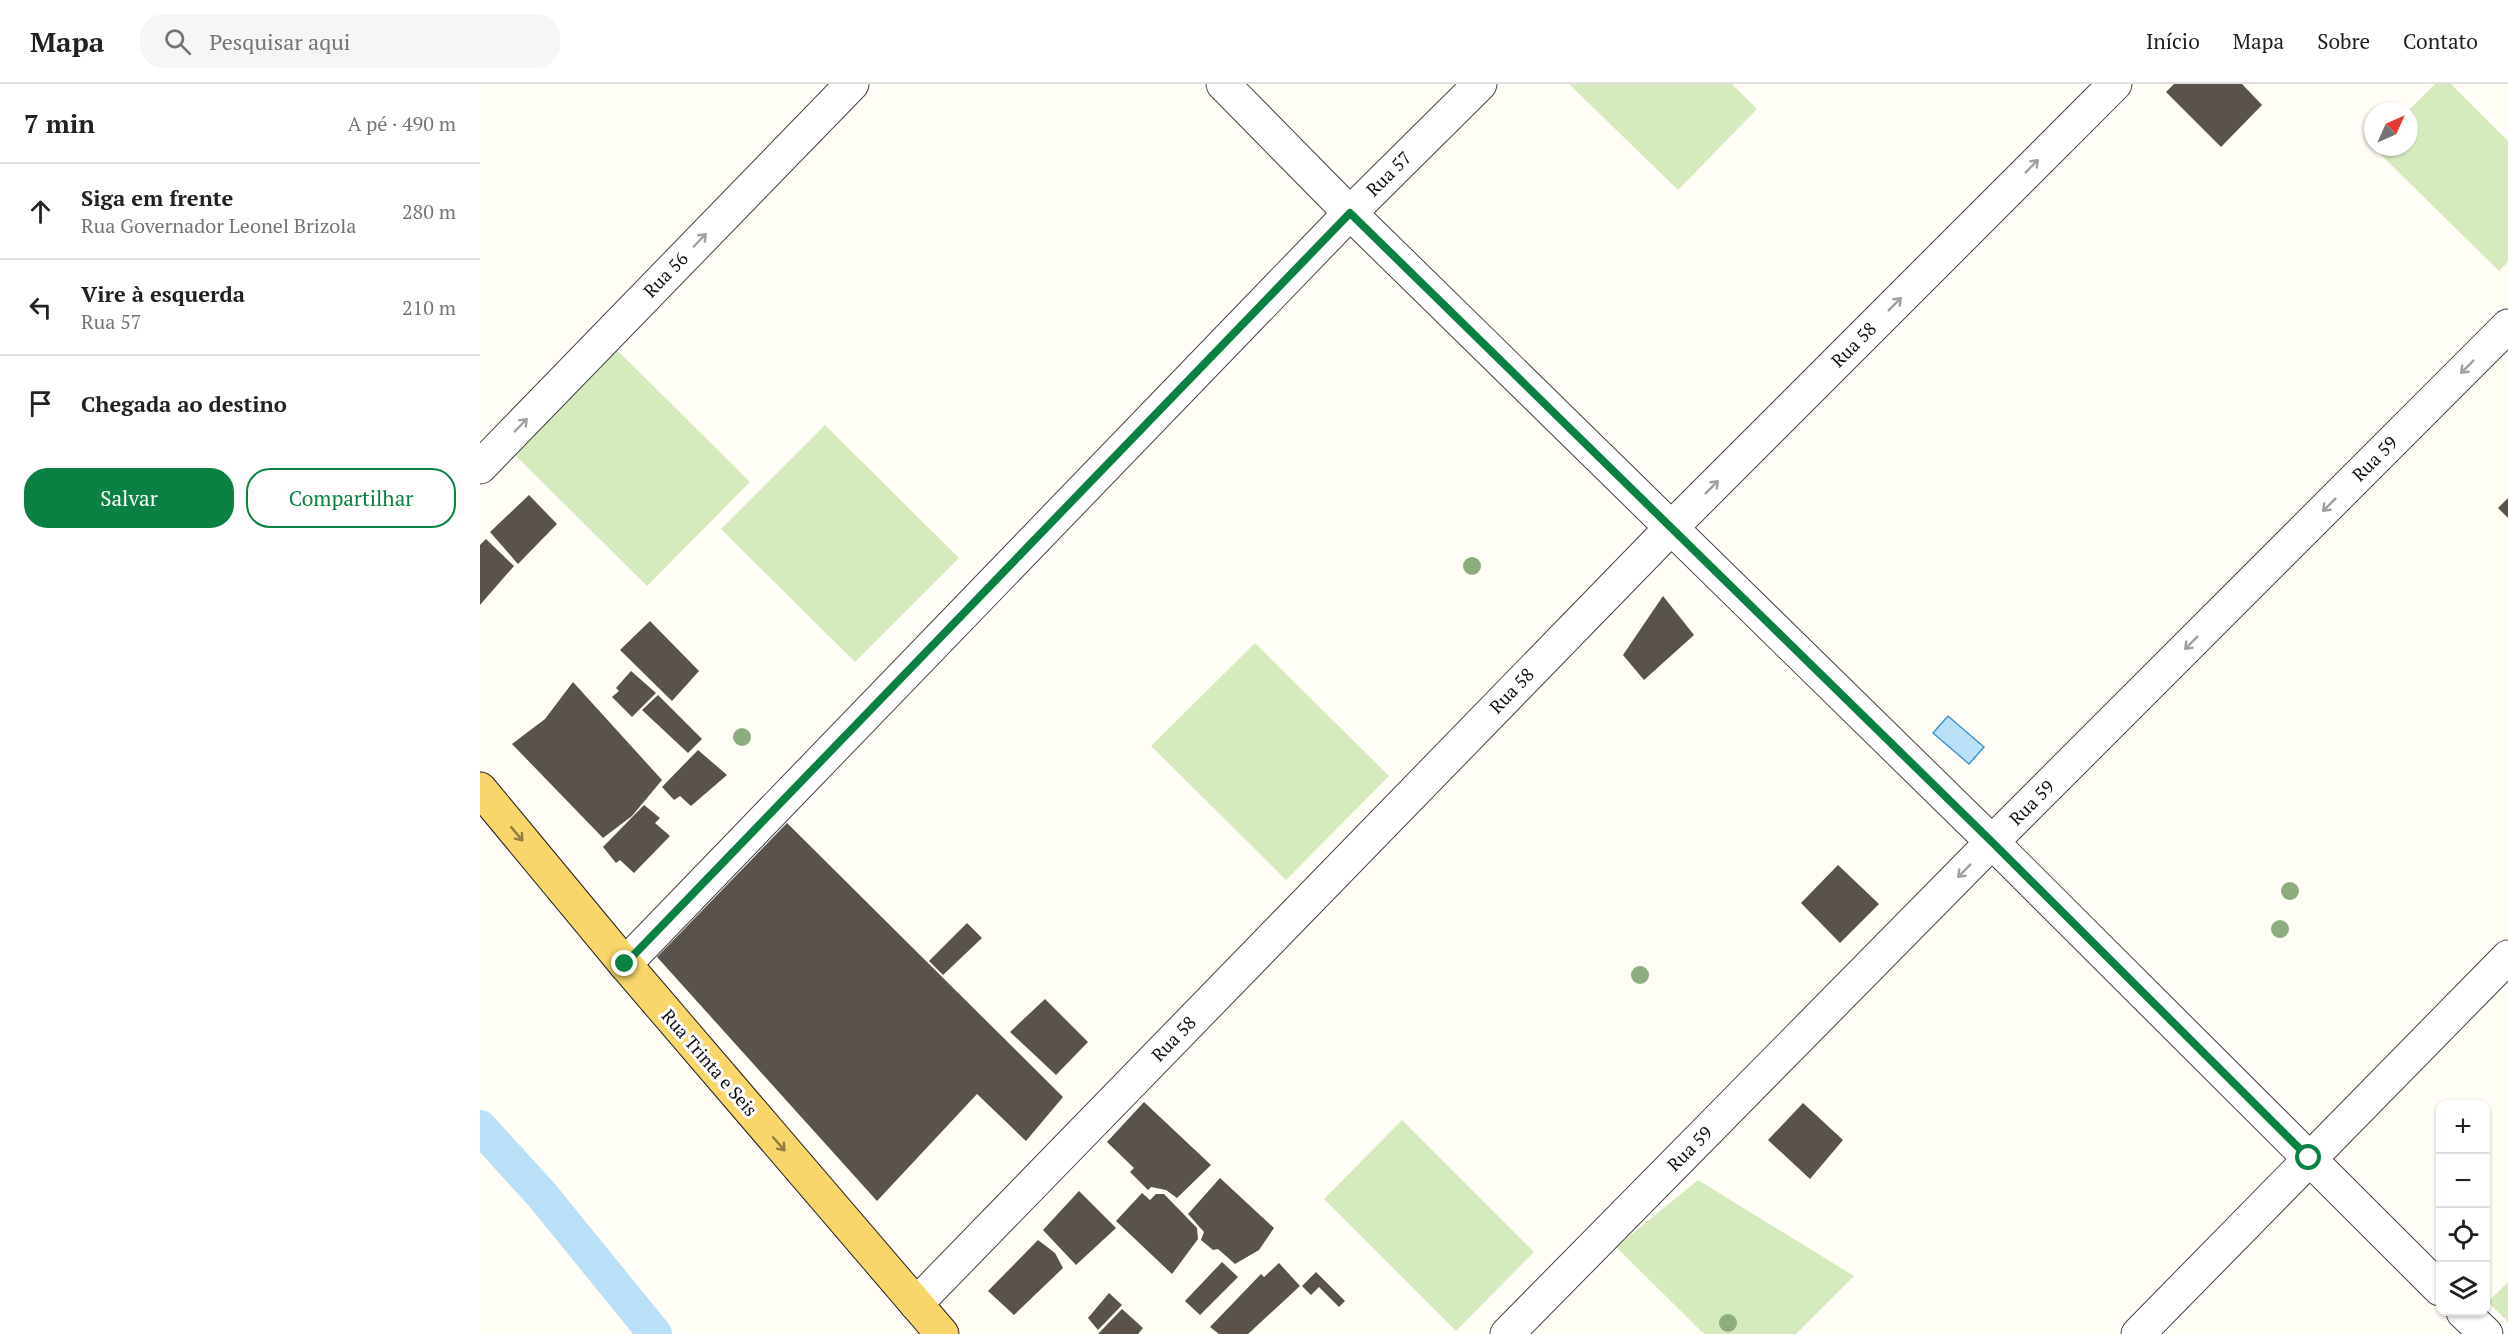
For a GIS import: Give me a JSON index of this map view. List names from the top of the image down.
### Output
{
  "streets": {
    "main road": ["Rua Trinta e Seis"],
    "street": [
      "Rua 57",
      "Rua 56",
      "Rua 58",
      "Rua 59"
    ]
  },
  "crossings": [
    ["Rua 57", "Rua Trinta e Seis"],
    ["Rua 58", "Rua Trinta e Seis"]
  ],
  "one_way": [
    "Rua 56",
    "Rua 58",
    "Rua 59",
    "Rua Trinta e Seis"
  ],
  "north": "top right",
  "page": {
    "header": "Mapa",
    "search": "Pesquisar aqui",
    "nav": [
      "Início",
      "Mapa",
      "Sobre",
      "Contato"
    ],
    "heading": ["7 min", "A pé · 490 m"],
    "list": [
      ["Siga em frente", "Rua Governador Leonel Brizola", "280 m"],
      ["Vire à esquerda", "Rua 57", "210 m"],
      "Chegada ao destino"
    ],
    "buttons": ["Salvar", "Compartilhar"],
    "map_buttons": ["+", "−"]
  }
}
